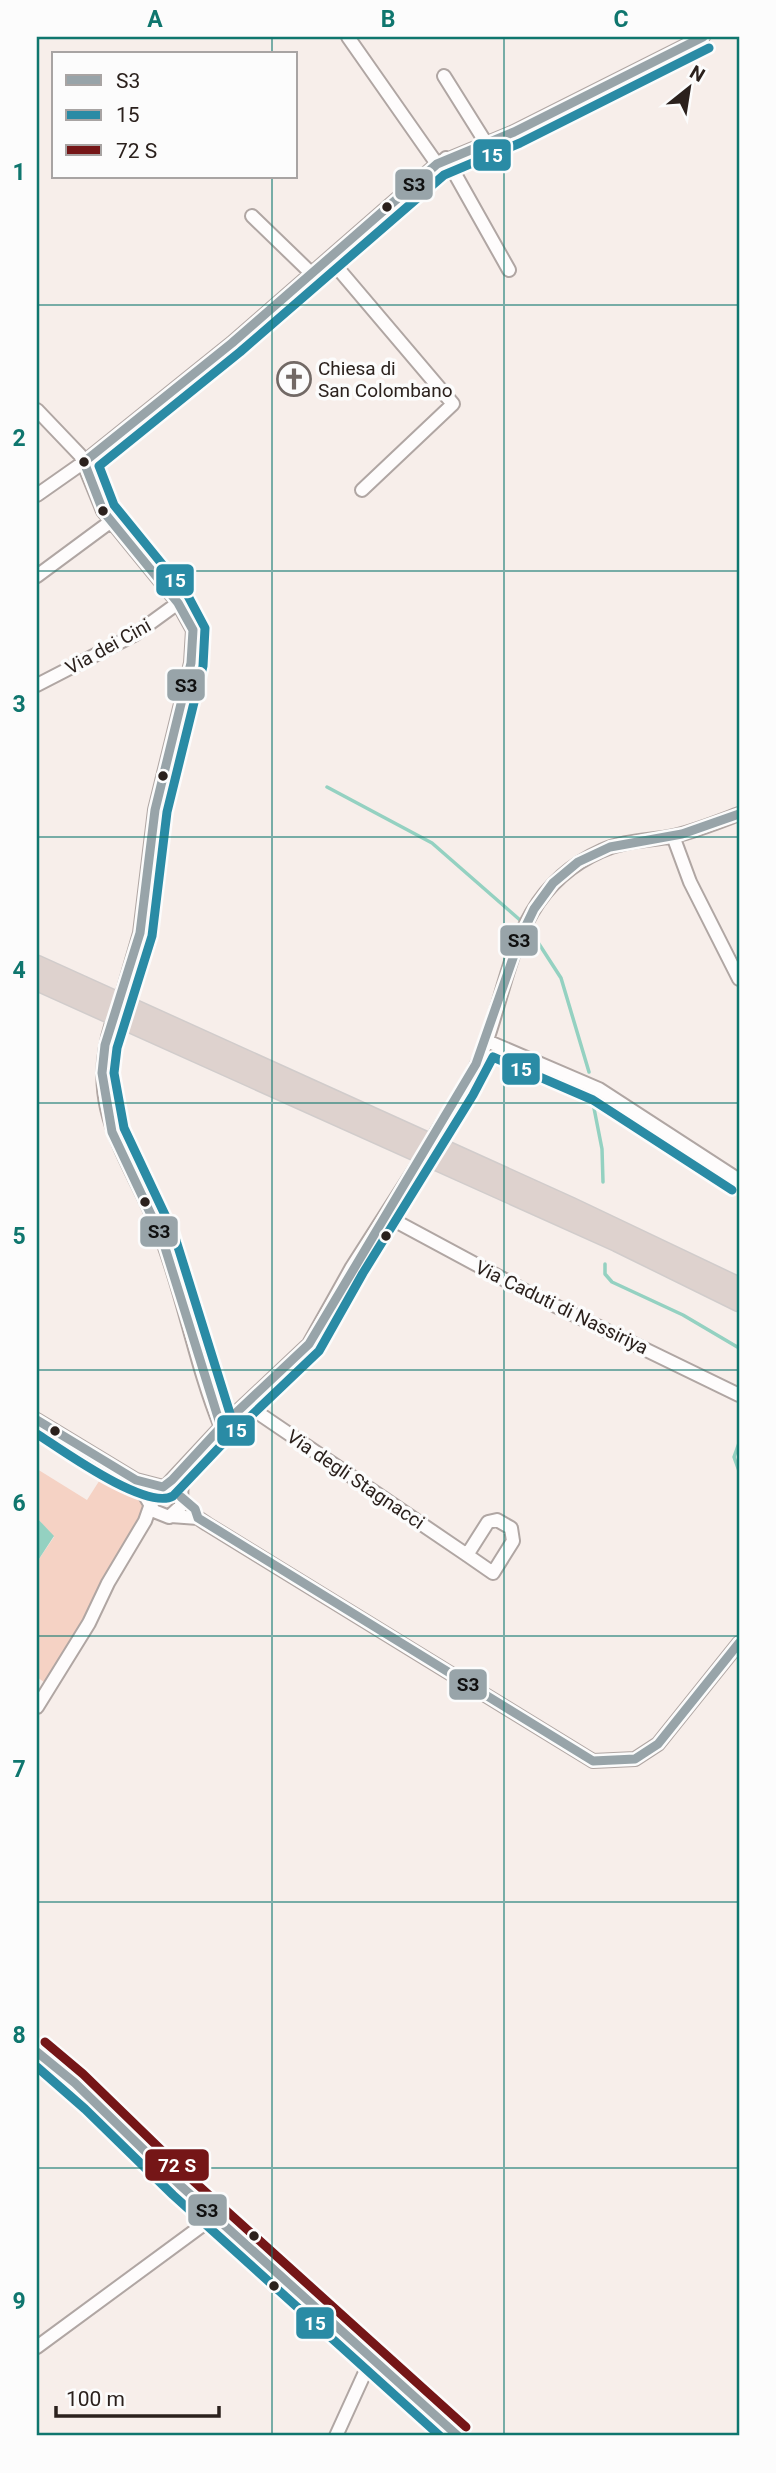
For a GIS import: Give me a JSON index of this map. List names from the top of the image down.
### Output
{
  "streets": {
    "street": ["Via dei Cini", "Via Caduti di Nassiriya", "Via degli Stagnacci"]
  },
  "places": {
    "church": ["Chiesa di San Colombano"]
  },
  "lines": ["transit line S3", "transit line 15"],
  "legend": ["S3", "15", "72 S"],
  "scale_bar": "100 m",
  "north": "top right",
  "grid": {
    "columns": ["A", "B", "C"],
    "rows": [
      "1",
      "2",
      "3",
      "4",
      "5",
      "6",
      "7",
      "8",
      "9"
    ]
  }
}
